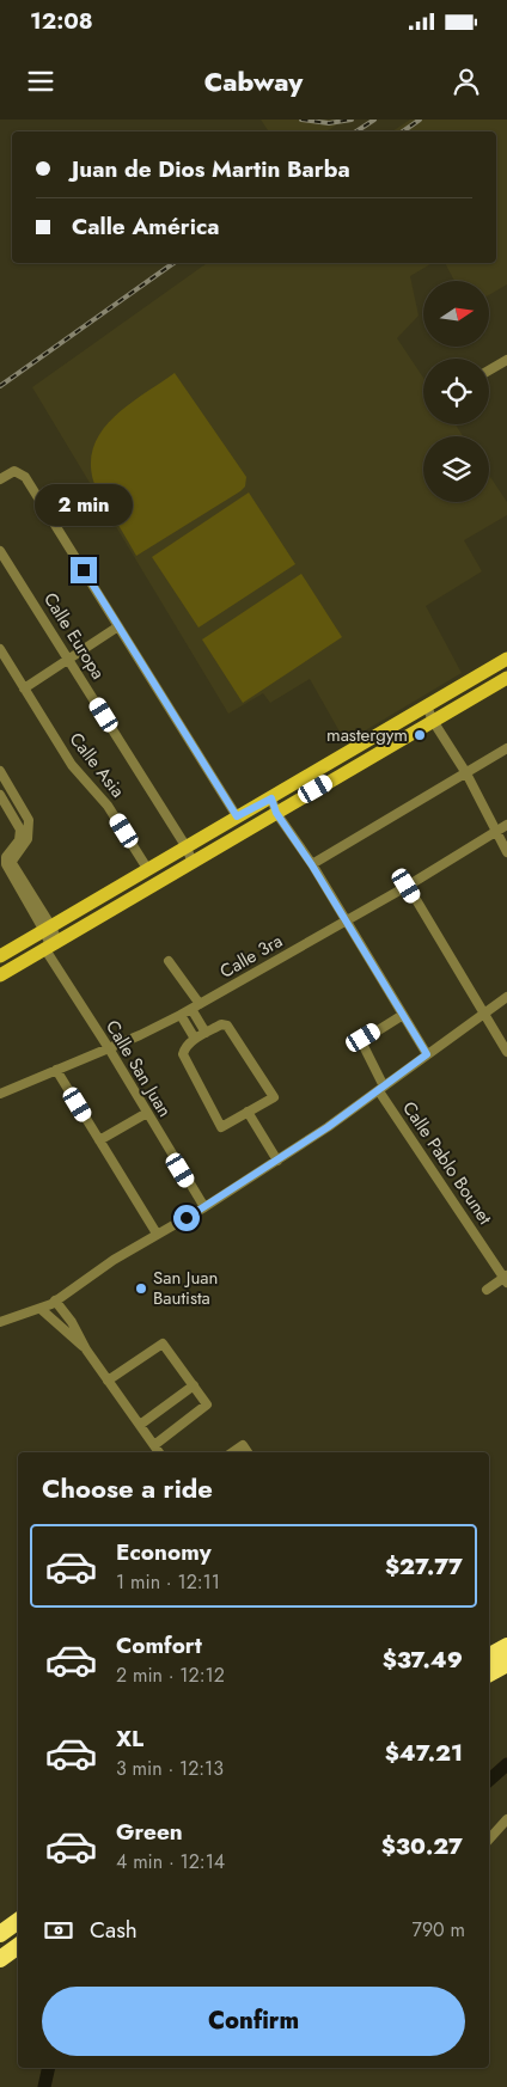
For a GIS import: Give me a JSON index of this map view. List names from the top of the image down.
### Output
{
  "streets": {
    "street": [
      "Calle Europa",
      "Calle Asia",
      "Calle 3ra",
      "Calle San Juan",
      "Calle Pablo Bounet"
    ]
  },
  "crossings": [
    ["Calle 3ra", "Calle San Juan"]
  ],
  "places": ["mastergym", "San Juan Bautista"],
  "north": "right",
  "page": {
    "status": "12:08",
    "header": "Cabway",
    "banner": ["Juan de Dios Martin Barba", "Calle América"],
    "bubble": "2 min",
    "heading": "Choose a ride",
    "list": [
      {
        "name": "Economy",
        "note": "1 min · 12:11",
        "value": "$27.77"
      },
      {
        "name": "Comfort",
        "note": "2 min · 12:12",
        "value": "$37.49"
      },
      {
        "name": "XL",
        "note": "3 min · 12:13",
        "value": "$47.21"
      },
      {
        "name": "Green",
        "note": "4 min · 12:14",
        "value": "$30.27"
      }
    ],
    "pay": ["Cash", "790 m"],
    "buttons": "Confirm"
  }
}
